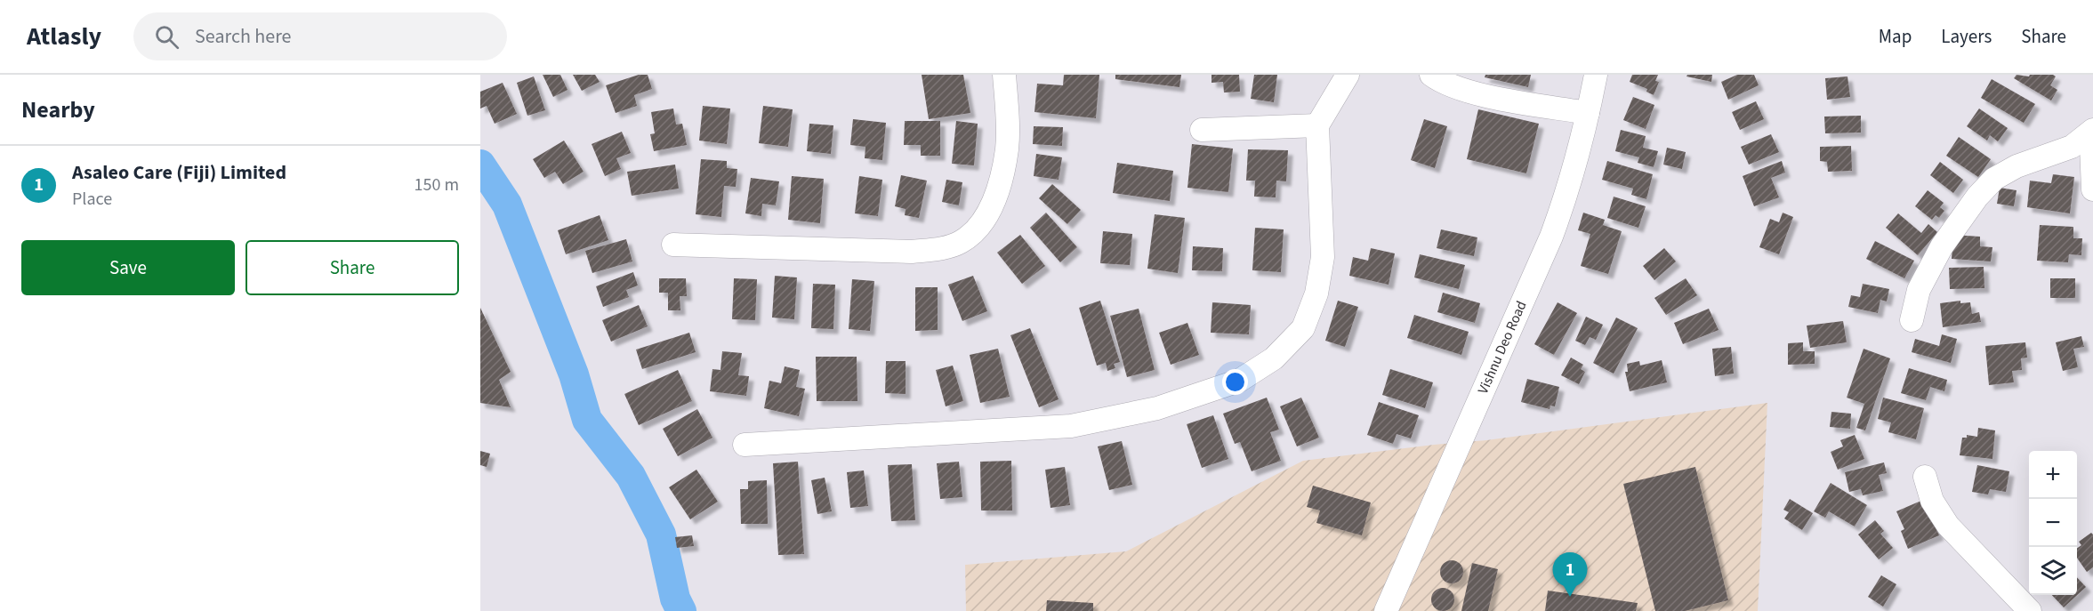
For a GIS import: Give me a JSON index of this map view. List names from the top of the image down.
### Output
{
  "streets": {
    "street": ["Vishnu Deo Road"]
  },
  "page": {
    "header": "Atlasly",
    "search": "Search here",
    "nav": ["Map", "Layers", "Share"],
    "heading": "Nearby",
    "list": [
      {
        "mark": "1",
        "name": "Asaleo Care (Fiji) Limited",
        "note": "Place",
        "value": "150 m"
      }
    ],
    "buttons": ["Save", "Share"],
    "map_buttons": ["+", "−"],
    "pins": "1"
  }
}
